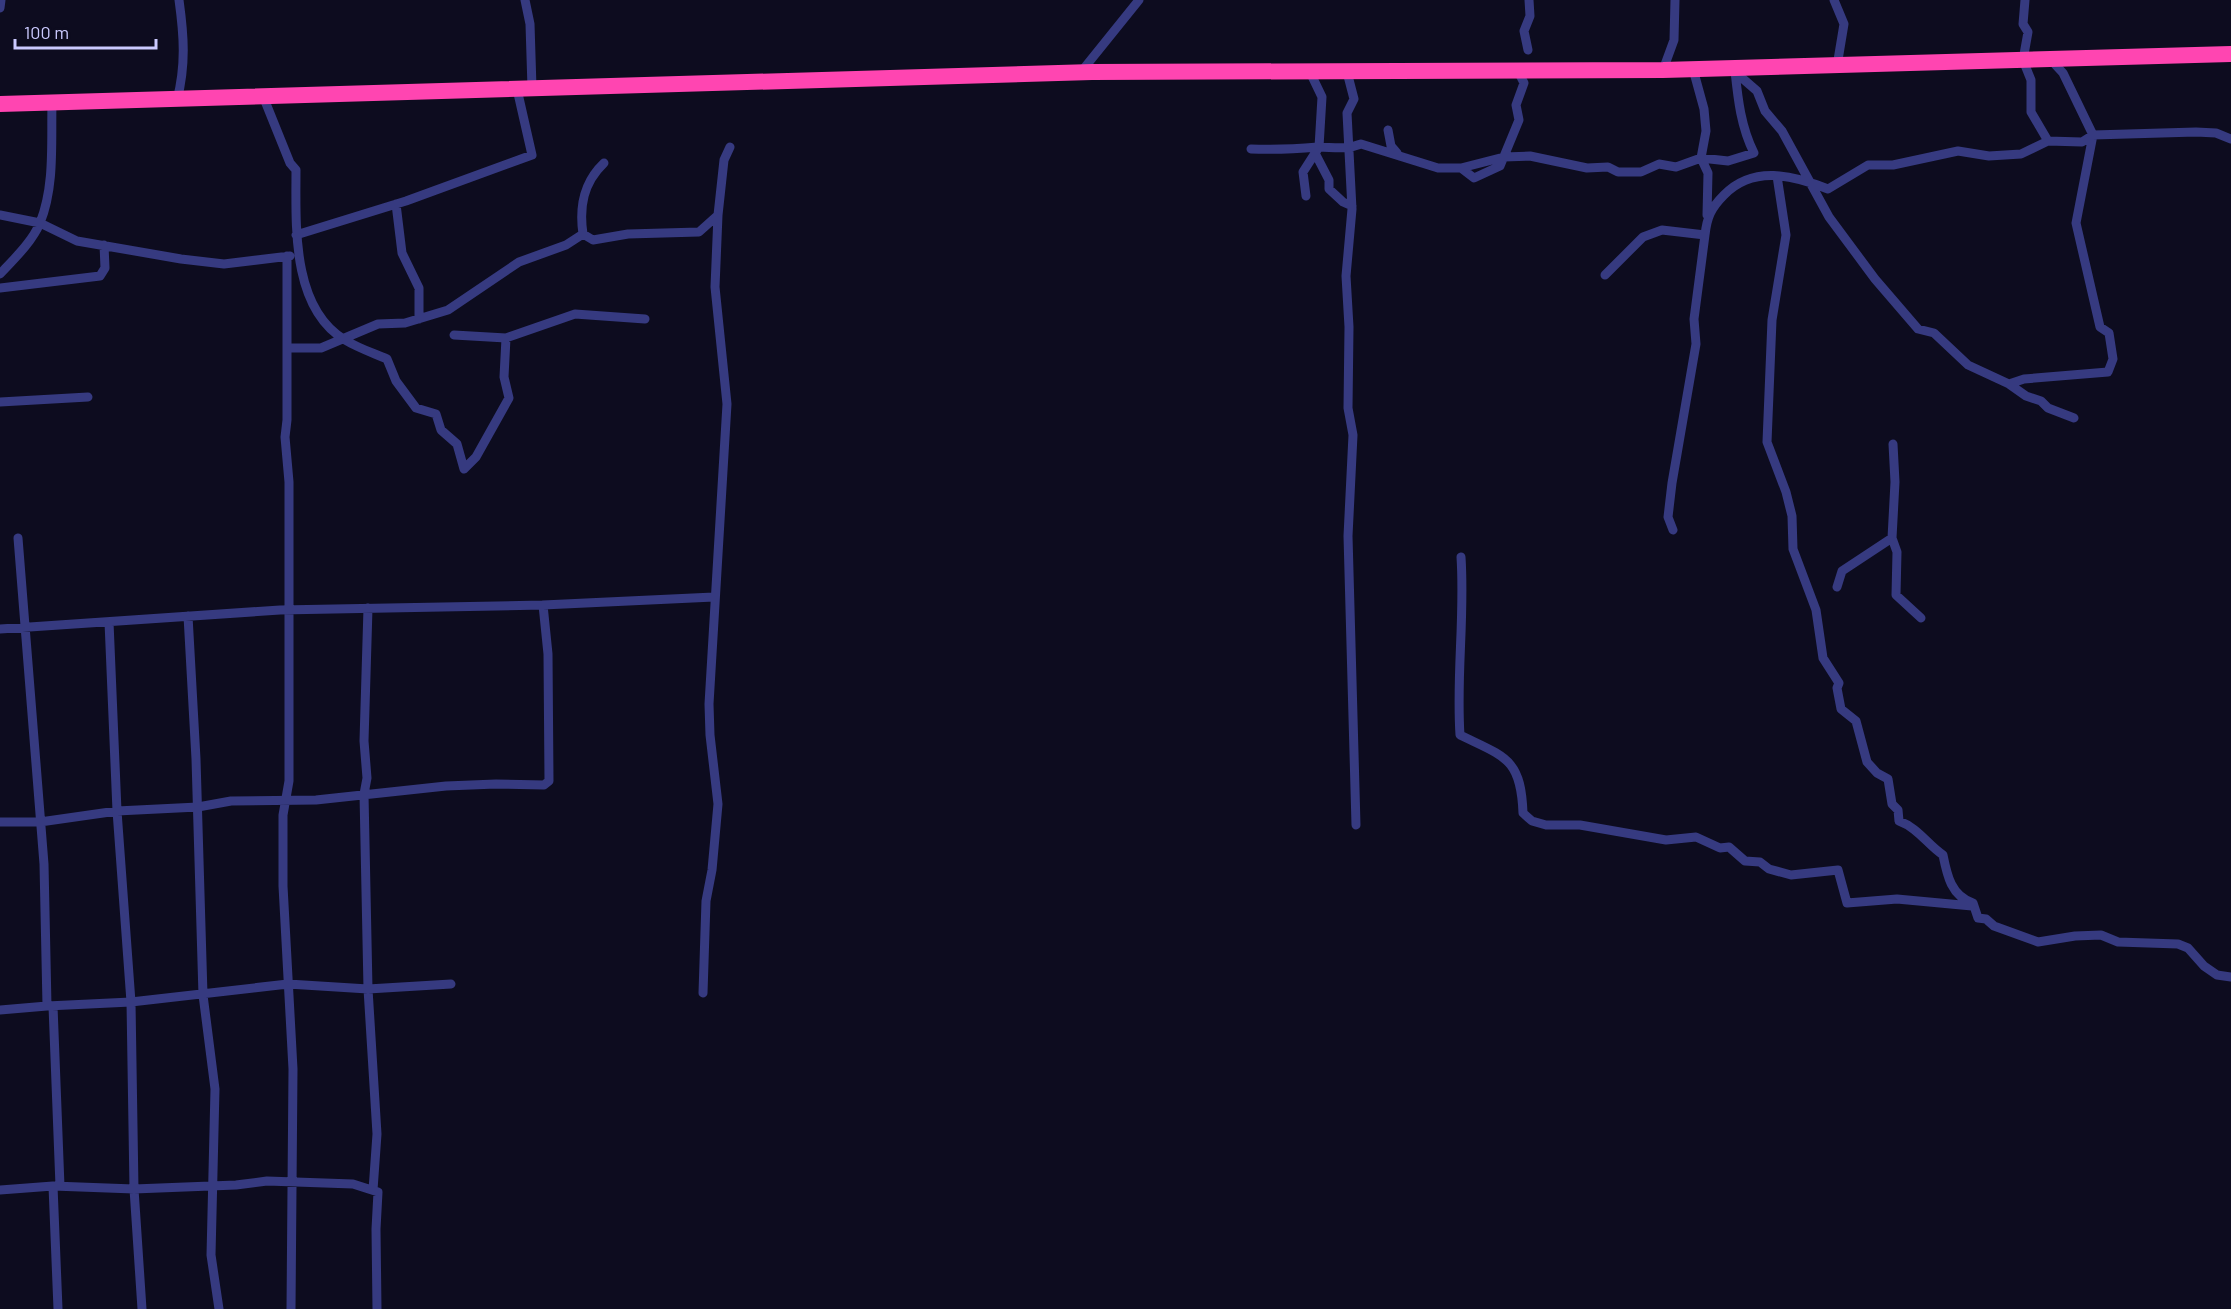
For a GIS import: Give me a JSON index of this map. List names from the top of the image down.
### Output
{
  "scale_bar": "100 m"
}
